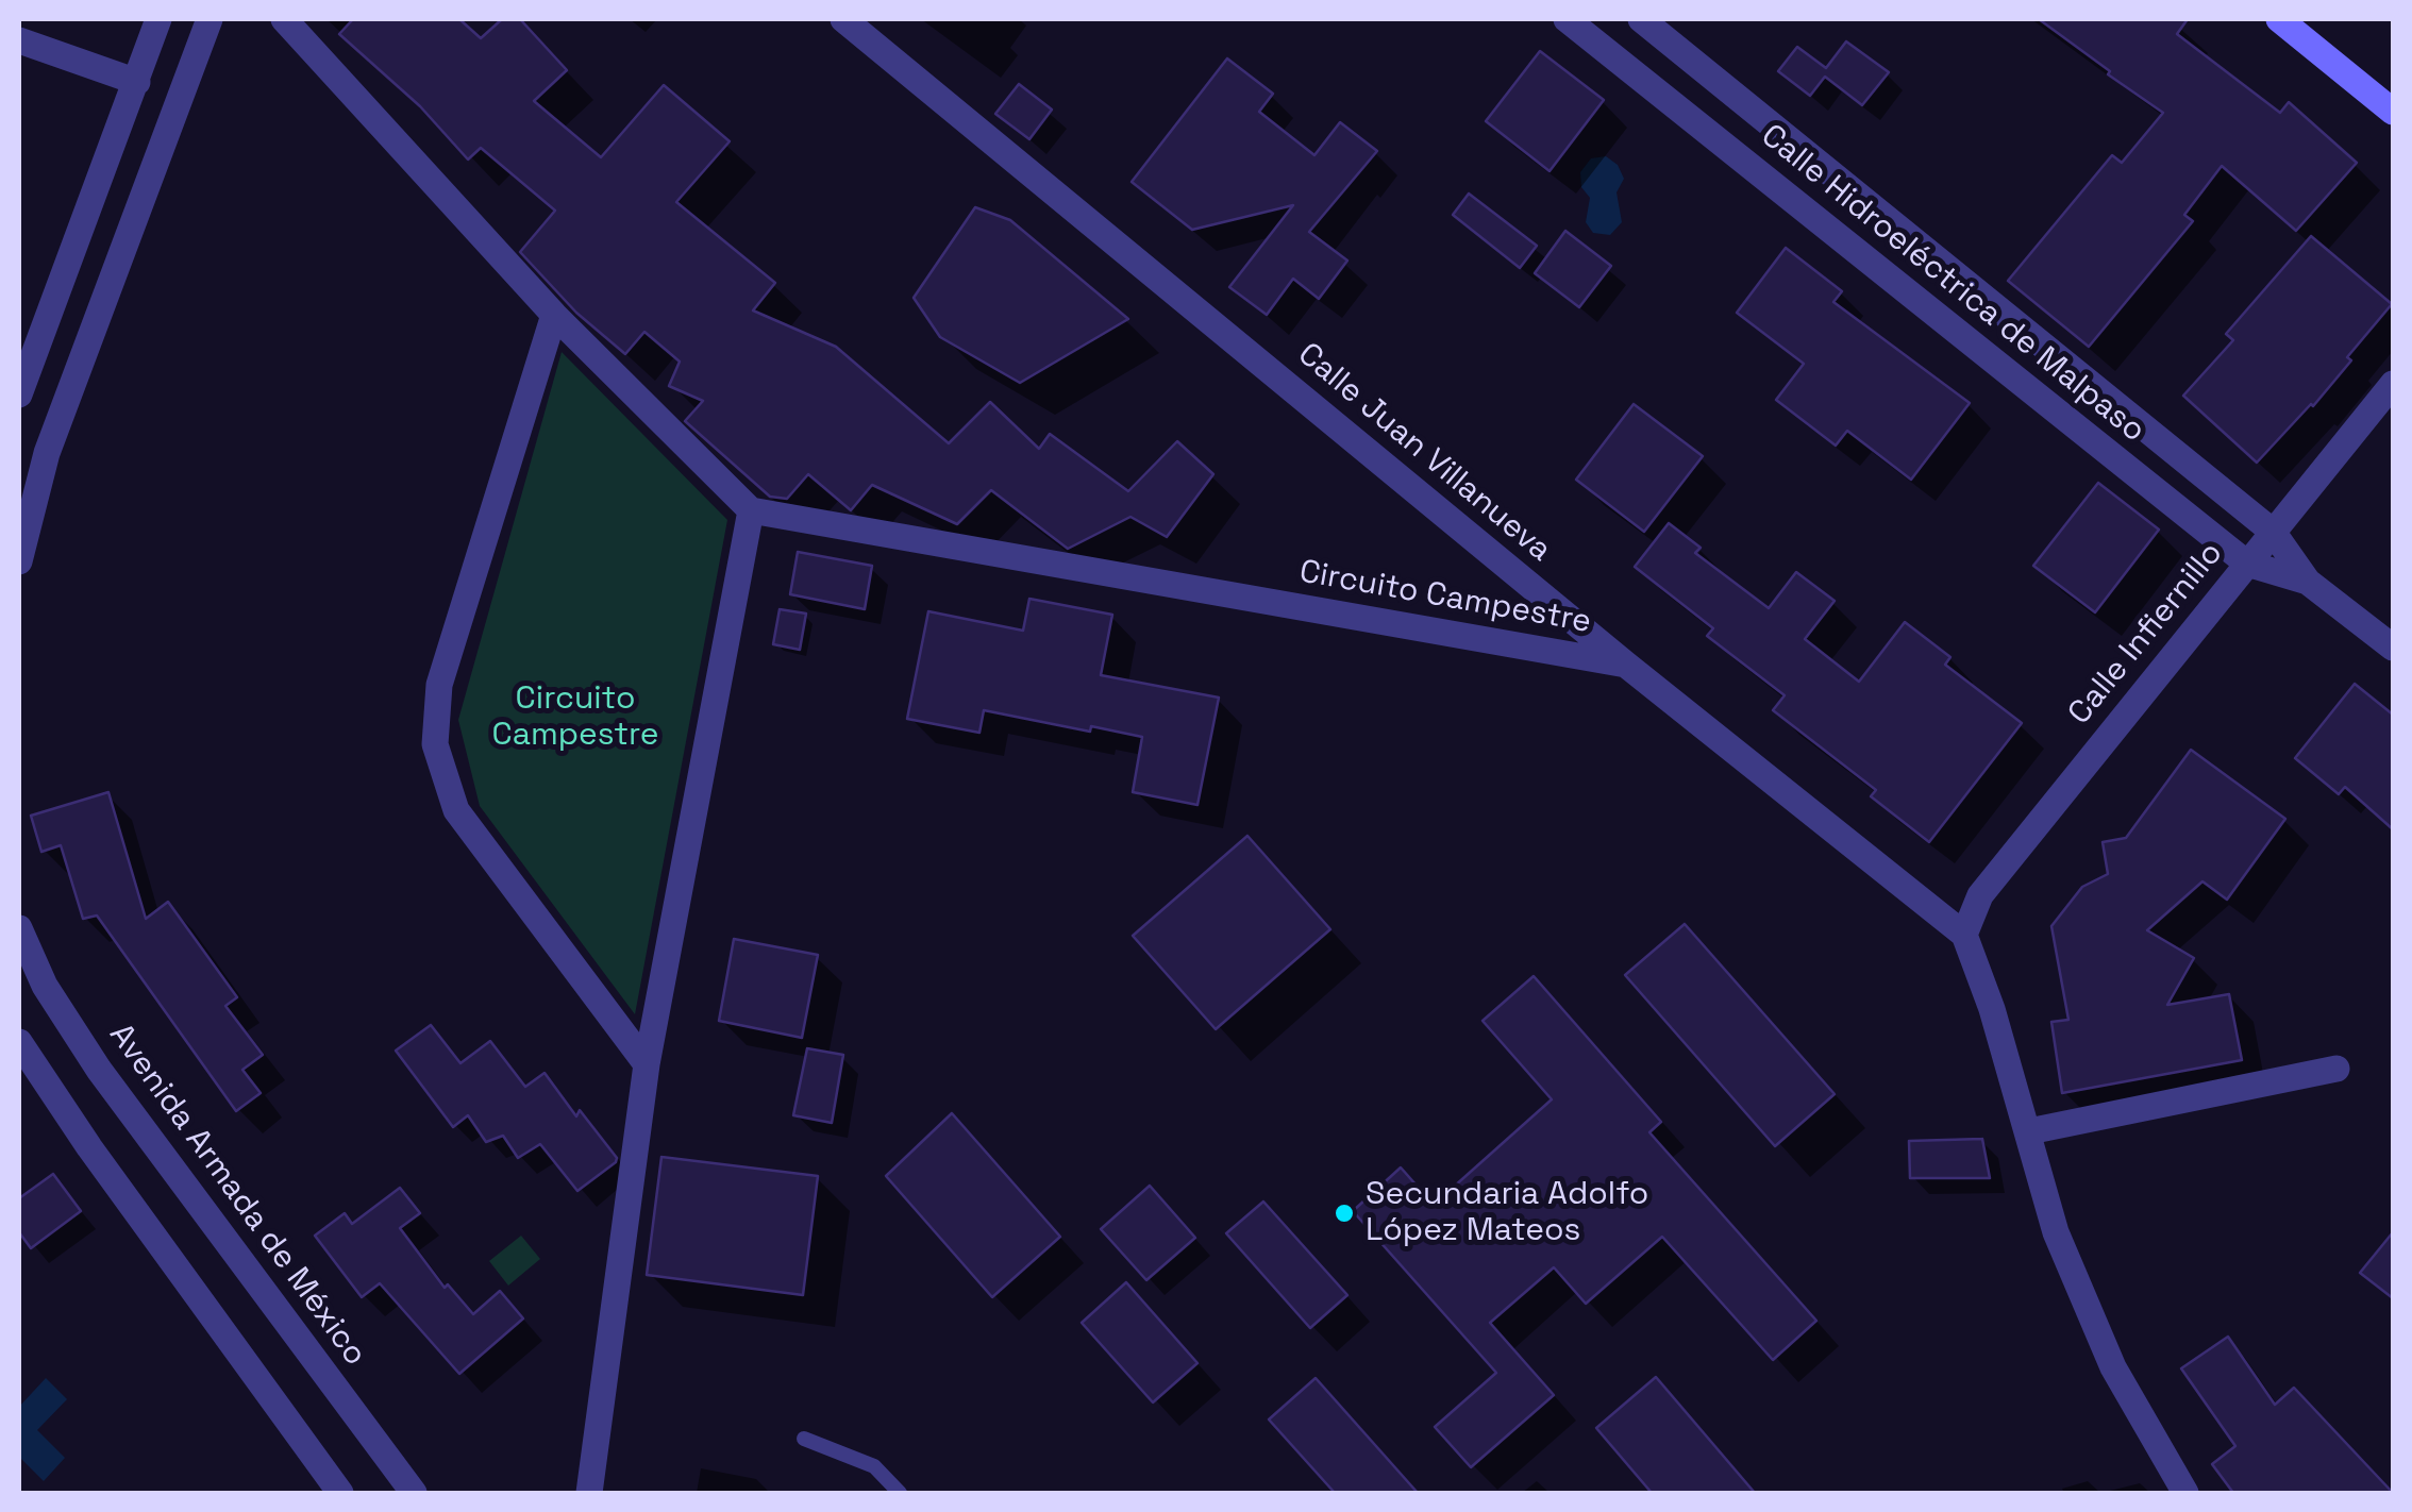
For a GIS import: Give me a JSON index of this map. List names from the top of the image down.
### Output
{
  "streets": {
    "street": [
      "Calle Hidroeléctrica de Malpaso",
      "Calle Juan Villanueva",
      "Circuito Campestre",
      "Calle Infiernillo",
      "Avenida Armada de México"
    ]
  },
  "crossings": [
    ["Calle Hidroeléctrica de Malpaso", "Calle Infiernillo"],
    ["Calle Juan Villanueva", "Circuito Campestre"],
    ["Calle Juan Villanueva", "Calle Infiernillo"]
  ],
  "parks": ["Circuito Campestre"],
  "places": ["Secundaria Adolfo López Mateos"]
}
